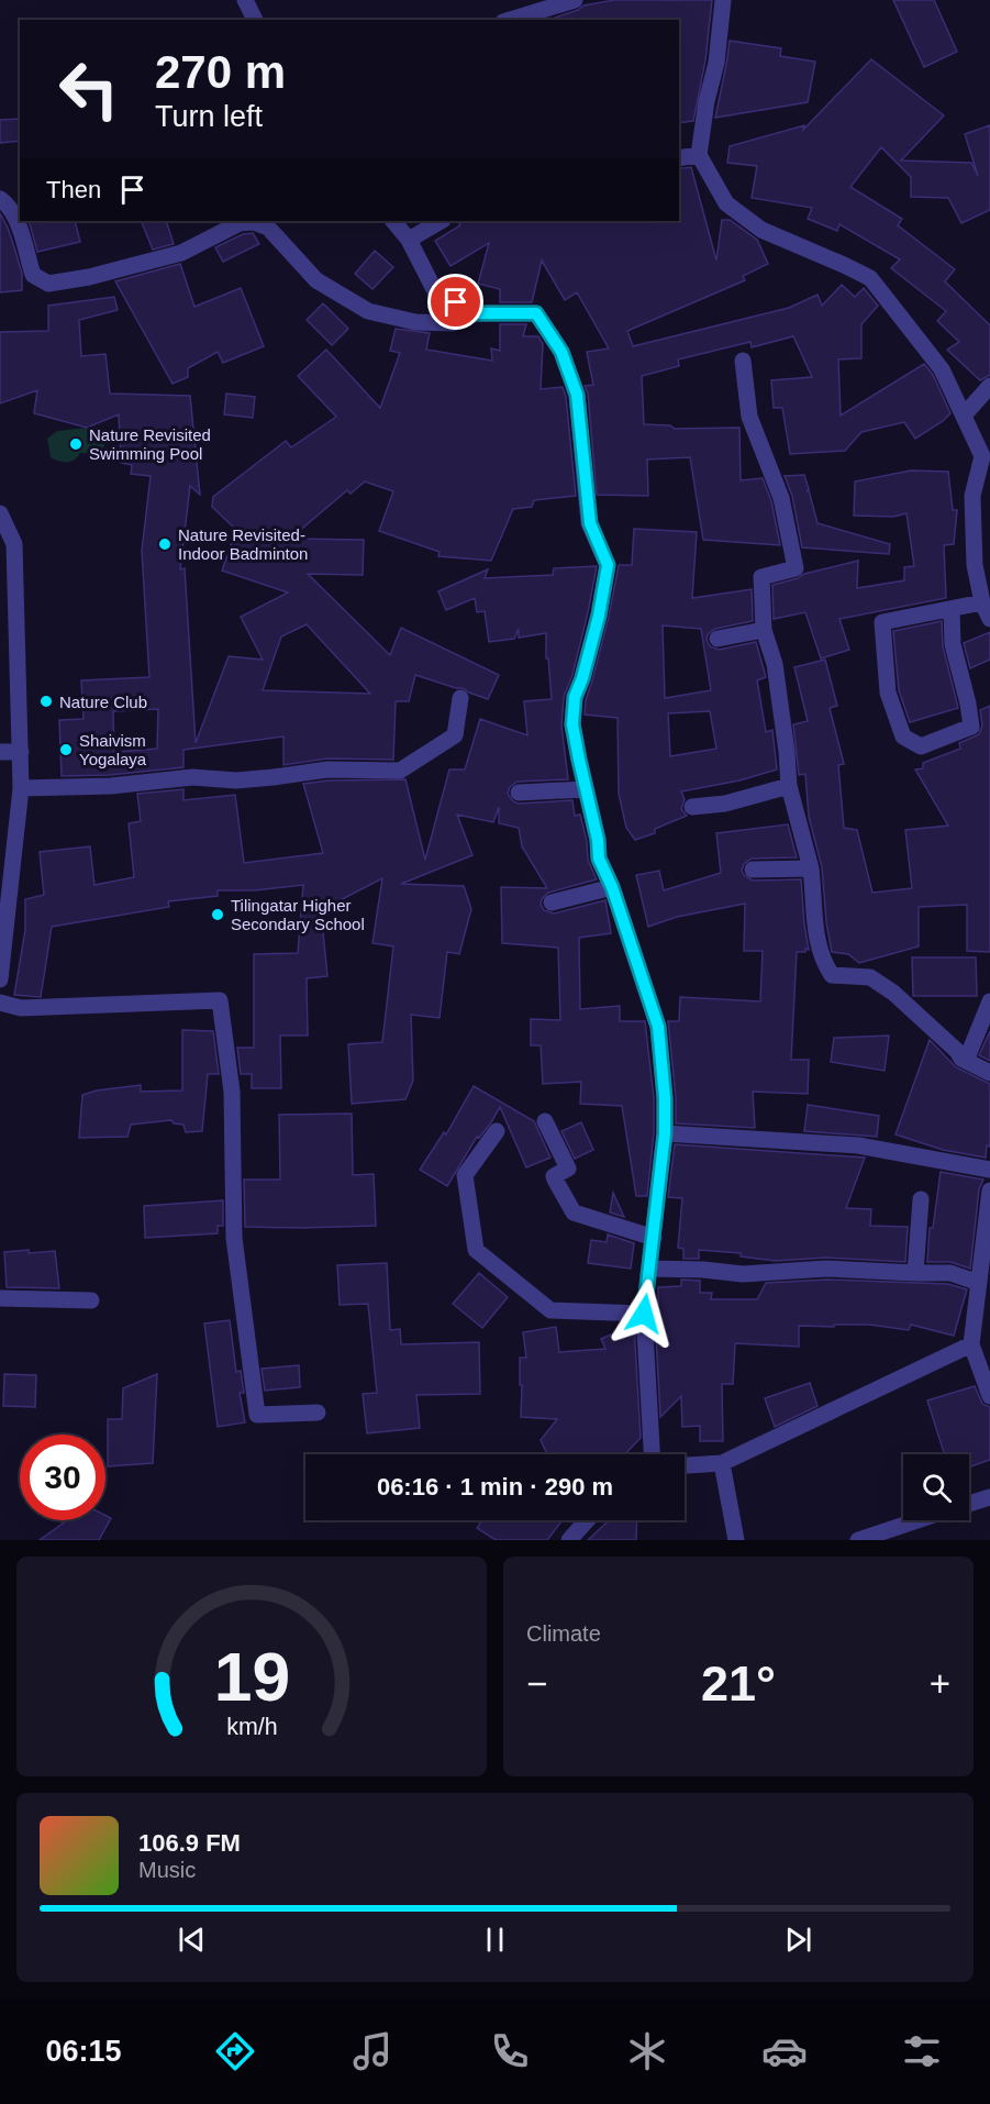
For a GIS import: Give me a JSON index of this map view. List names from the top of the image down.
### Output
{
  "places": [
    "Nature Revisited Swimming Pool",
    "Nature Revisited- Indoor Badminton",
    "Nature Club",
    "Shaivism Yogalaya",
    "Tilingatar Higher Secondary School"
  ],
  "page": {
    "turn": ["270 m", "Turn left"],
    "then": "Then",
    "limit": "30",
    "trip": "06:16 · 1 min · 290 m",
    "tile": "Climate",
    "heat": ["−", "21°", "+"],
    "song": ["106.9 FM", "Music"],
    "tabs": "06:15",
    "gauge": ["19", "km/h"]
  }
}
